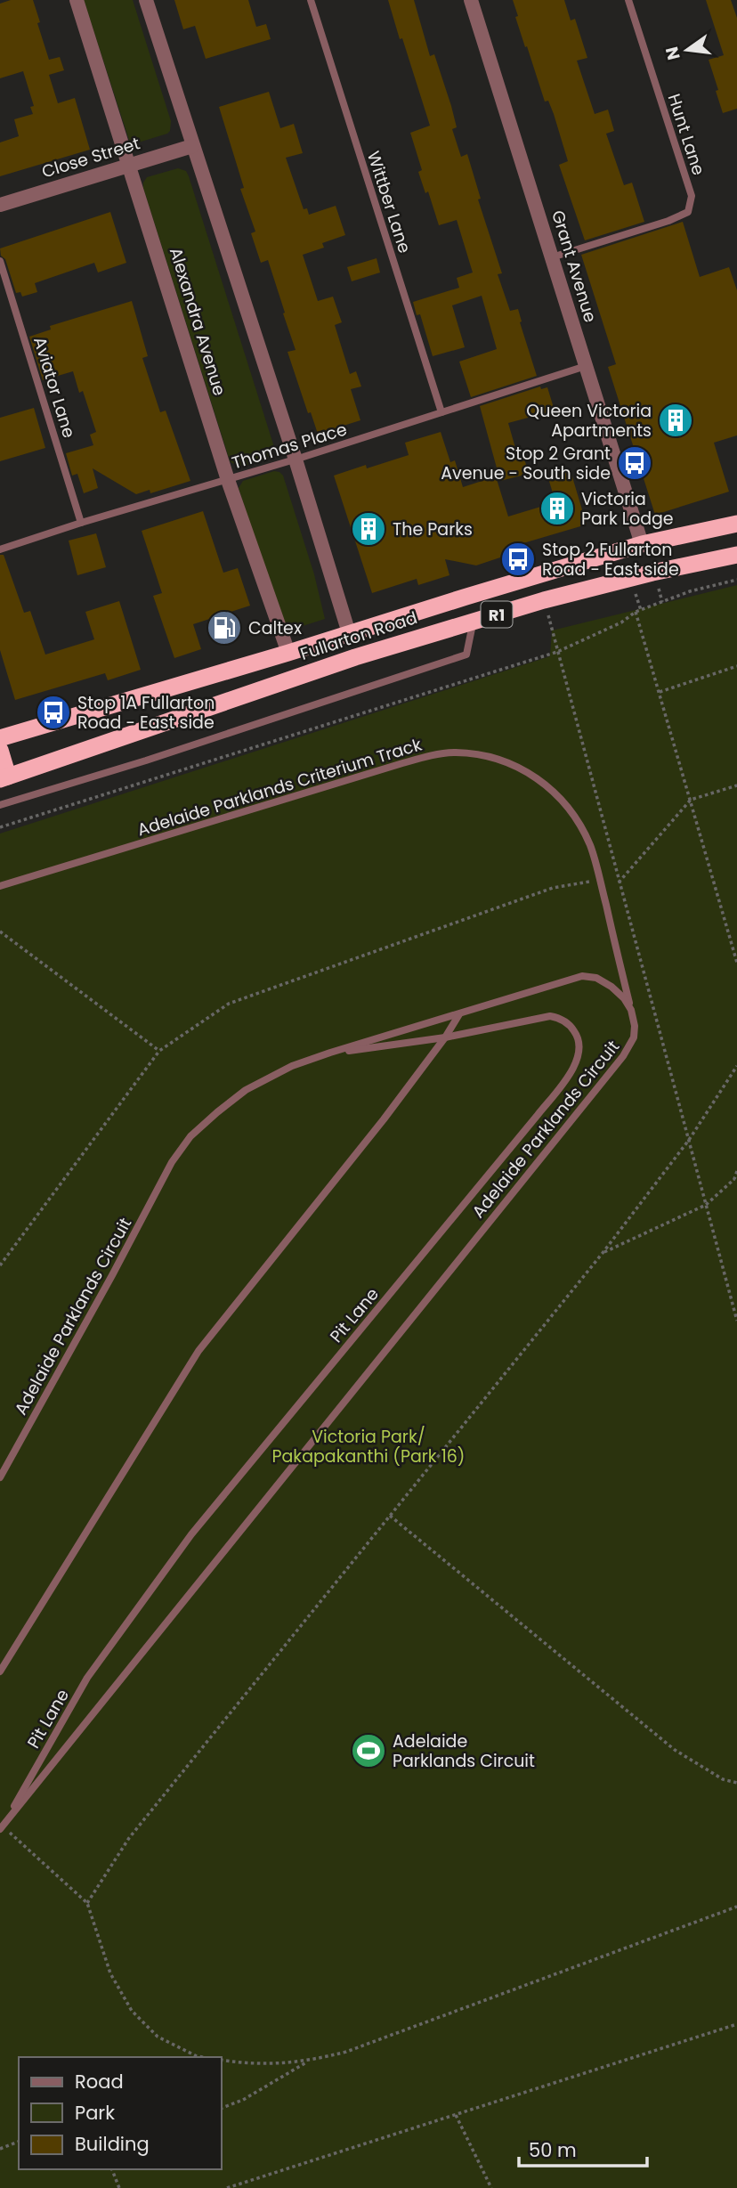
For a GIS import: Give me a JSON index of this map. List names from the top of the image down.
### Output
{
  "streets": {
    "highway": ["R1", "Fullarton Road"],
    "street": ["Close Street", "Grant Avenue", "Alexandra Avenue"],
    "lane": [
      "Hunt Lane",
      "Wittber Lane",
      "Aviator Lane",
      "Thomas Place",
      "Adelaide Parklands Criterium Track",
      "Adelaide Parklands Circuit",
      "Pit Lane"
    ]
  },
  "crossings": [
    ["Hunt Lane", "Grant Avenue"],
    ["Close Street", "Alexandra Avenue"],
    ["Wittber Lane", "Thomas Place"],
    ["Grant Avenue", "Thomas Place"],
    ["Grant Avenue", "Fullarton Road"],
    ["Alexandra Avenue", "Thomas Place"],
    ["Alexandra Avenue", "Fullarton Road"],
    ["Aviator Lane", "Thomas Place"],
    ["Adelaide Parklands Criterium Track", "Adelaide Parklands Circuit"],
    ["Adelaide Parklands Circuit", "Pit Lane"]
  ],
  "parks": ["Victoria Park/ Pakapakanthi (Park 16)"],
  "places": {
    "building": ["Queen Victoria Apartments", "Victoria Park Lodge", "The Parks"],
    "bus stop": ["Stop 2 Grant Avenue - South side", "Stop 2 Fullarton Road - East side", "Stop 1A Fullarton Road - East side"],
    "fuel station": ["Caltex"],
    "sports": ["Adelaide Parklands Circuit"]
  },
  "legend": ["Road", "Park", "Building"],
  "scale_bar": "50 m",
  "north": "left"
}
